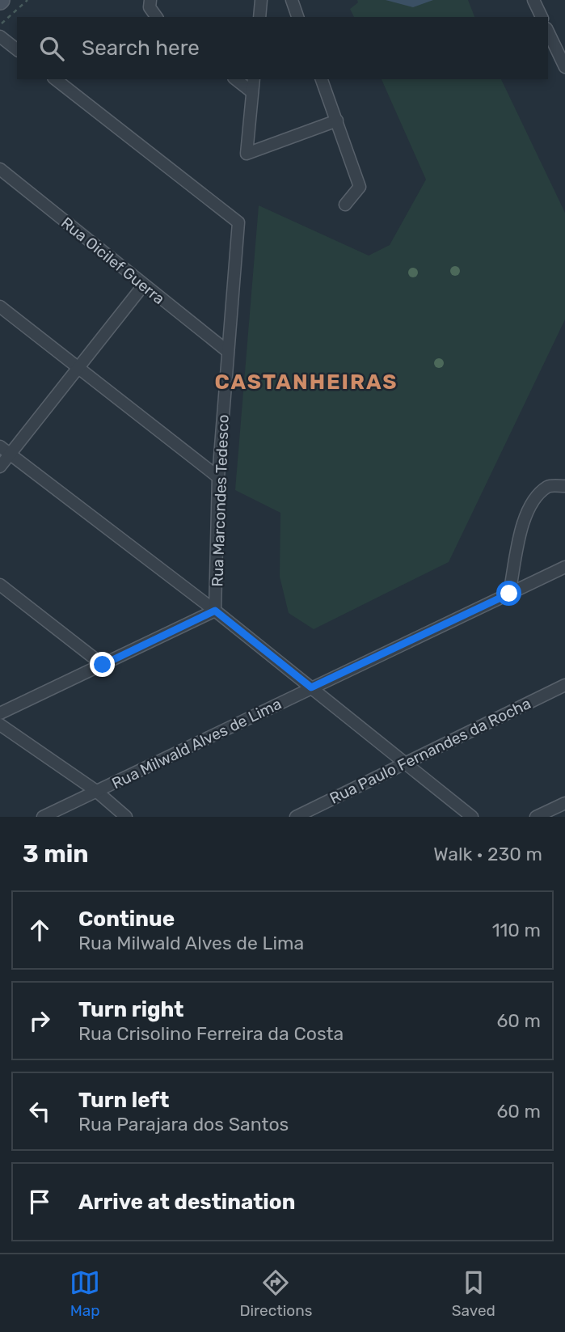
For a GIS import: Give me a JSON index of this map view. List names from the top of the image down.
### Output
{
  "streets": {
    "street": [
      "Rua Oicilef Guerra",
      "Rua Marcondes Tedesco",
      "Rua Milwald Alves de Lima",
      "Rua Paulo Fernandes da Rocha"
    ]
  },
  "crossings": [
    ["Rua Oicilef Guerra", "Rua Marcondes Tedesco"]
  ],
  "districts": ["CASTANHEIRAS"],
  "page": {
    "search": "Search here",
    "heading": ["3 min", "Walk · 230 m"],
    "list": [
      ["Continue", "Rua Milwald Alves de Lima", "110 m"],
      ["Turn right", "Rua Crisolino Ferreira da Costa", "60 m"],
      ["Turn left", "Rua Parajara dos Santos", "60 m"],
      "Arrive at destination"
    ],
    "nav": ["Map", "Directions", "Saved"]
  }
}
